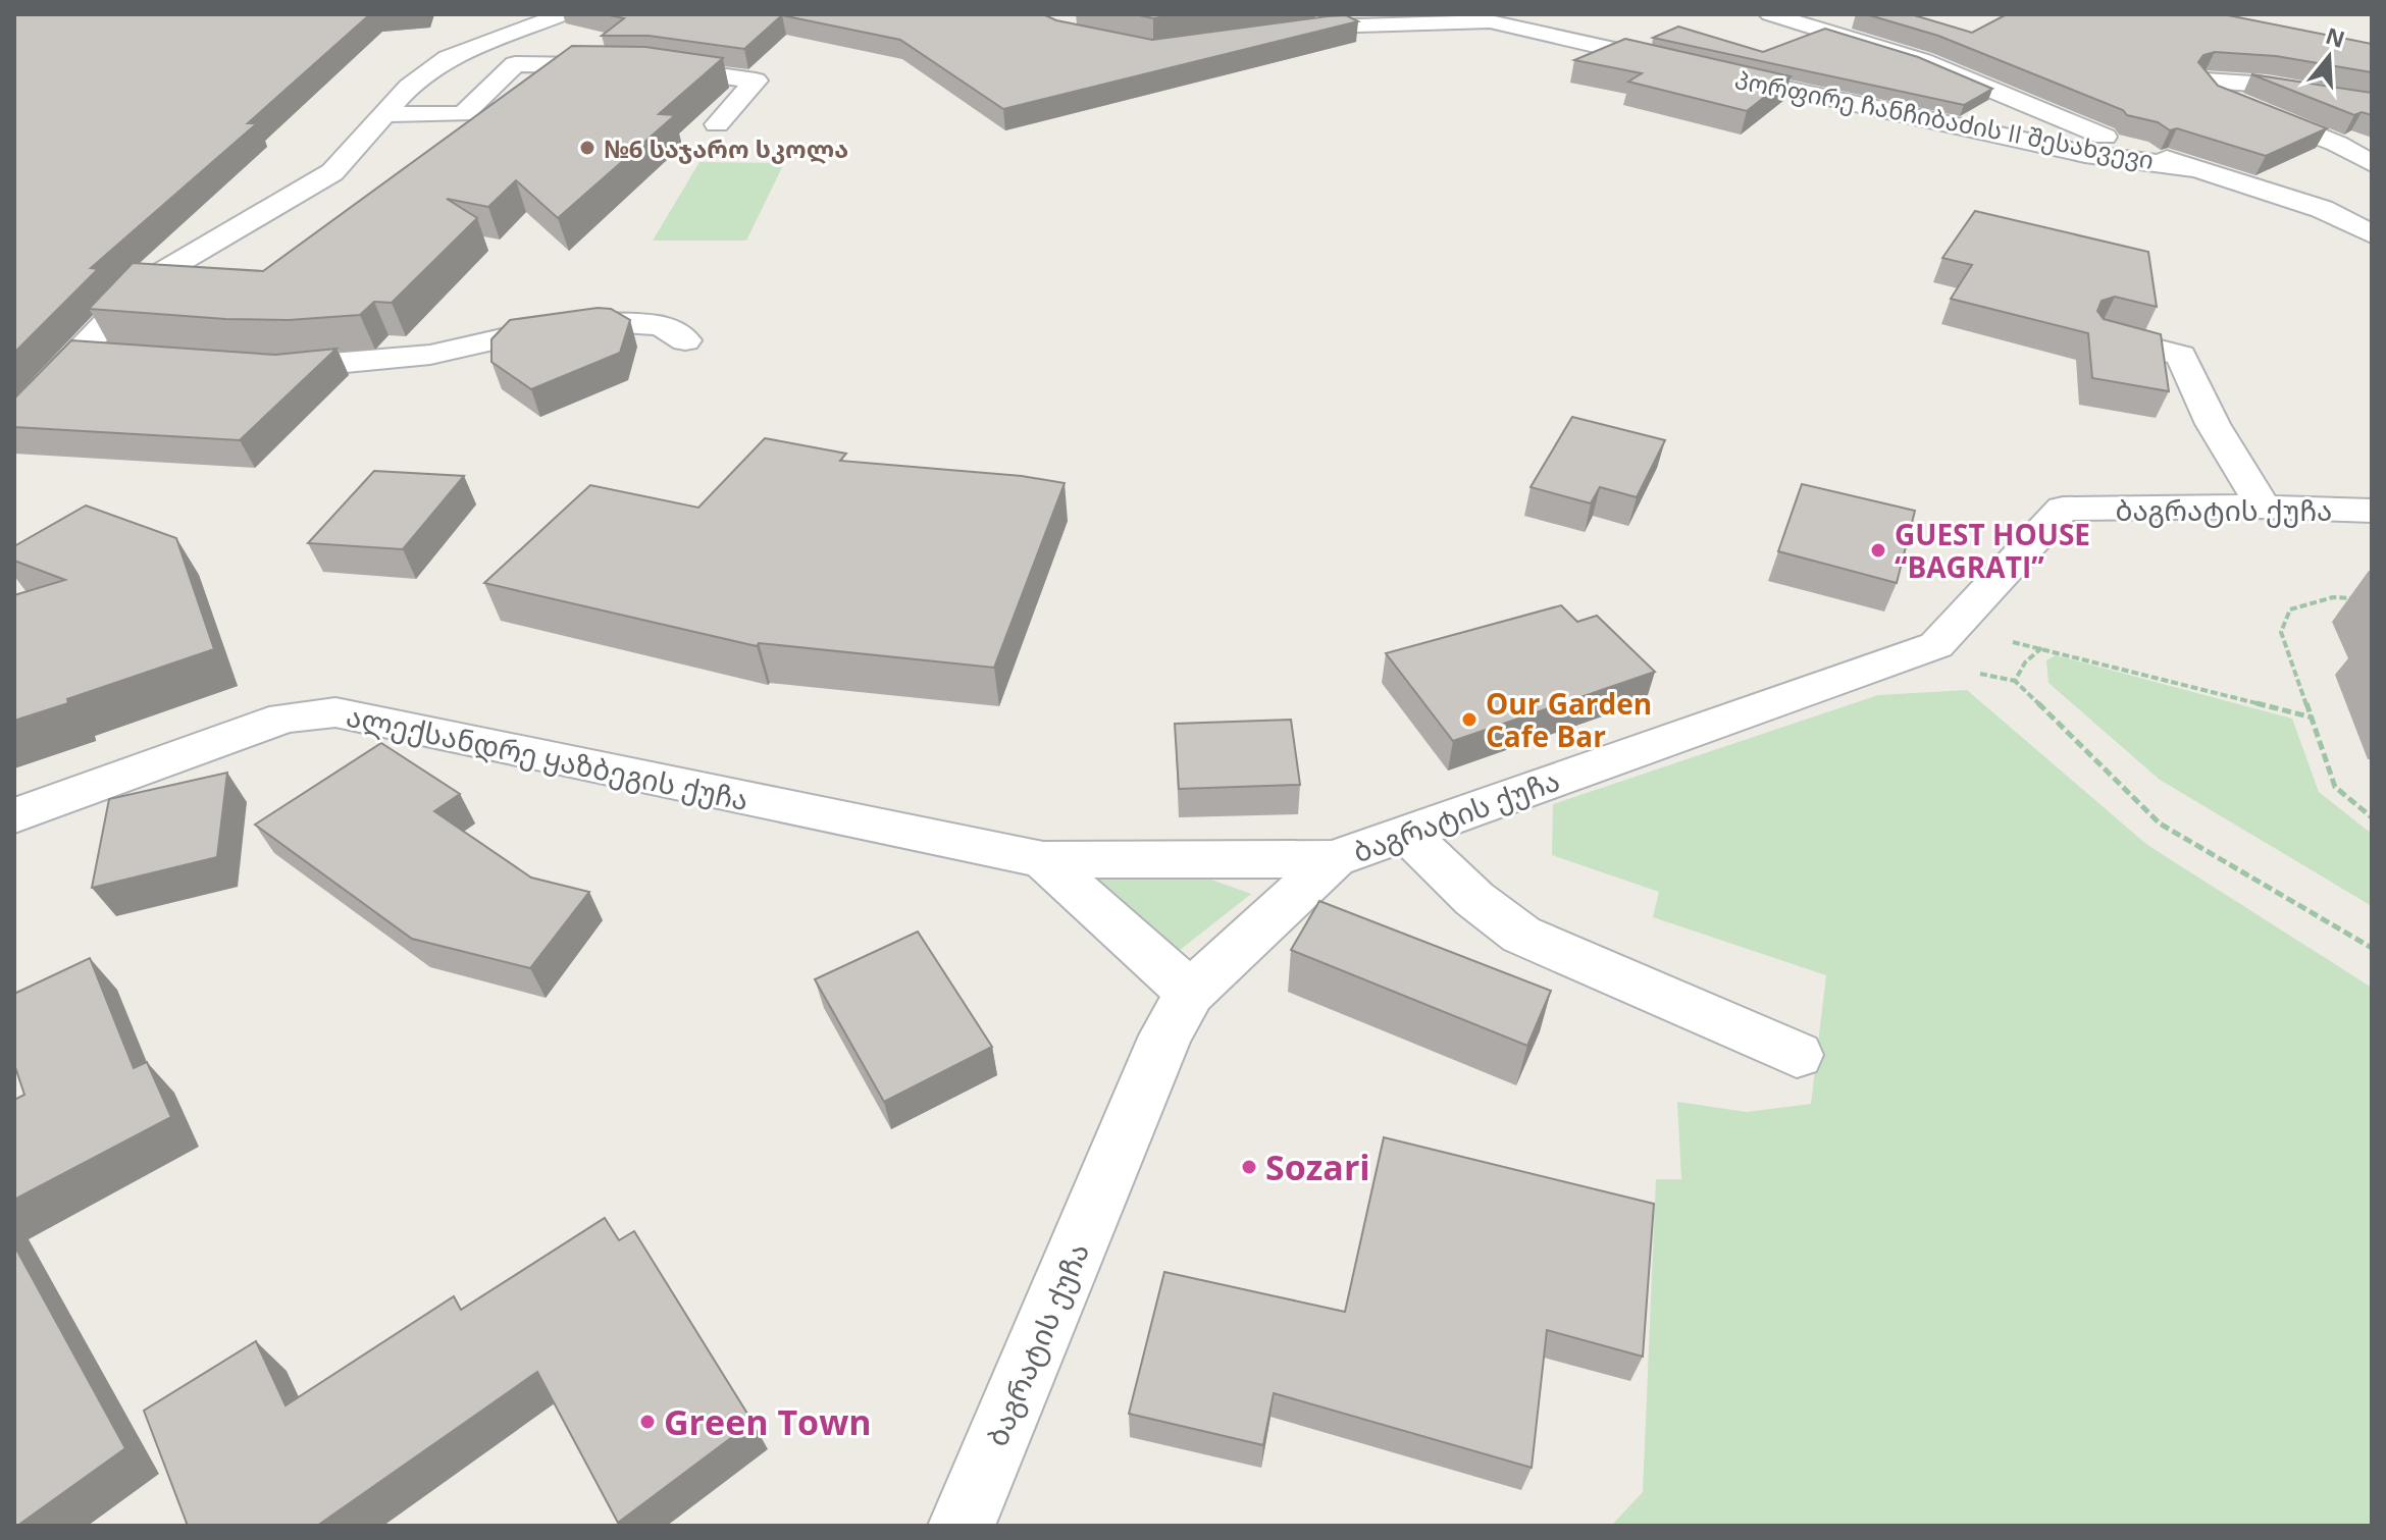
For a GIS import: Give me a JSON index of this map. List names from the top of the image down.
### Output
{
  "streets": {
    "street": ["პორფირე ჩანჩიბაძის II შესახვევი", "ბაგრატის ქუჩა", "ალექსანდრე ყაზბეგის ქუჩა"]
  },
  "crossings": [
    ["ბაგრატის ქუჩა", "ალექსანდრე ყაზბეგის ქუჩა"]
  ],
  "places": [
    "№6 საჯარო სკოლა",
    "GUEST HOUSE “BAGRATI”",
    "Our Garden Cafe Bar",
    "Sozari",
    "Green Town"
  ],
  "north": "top"
}
